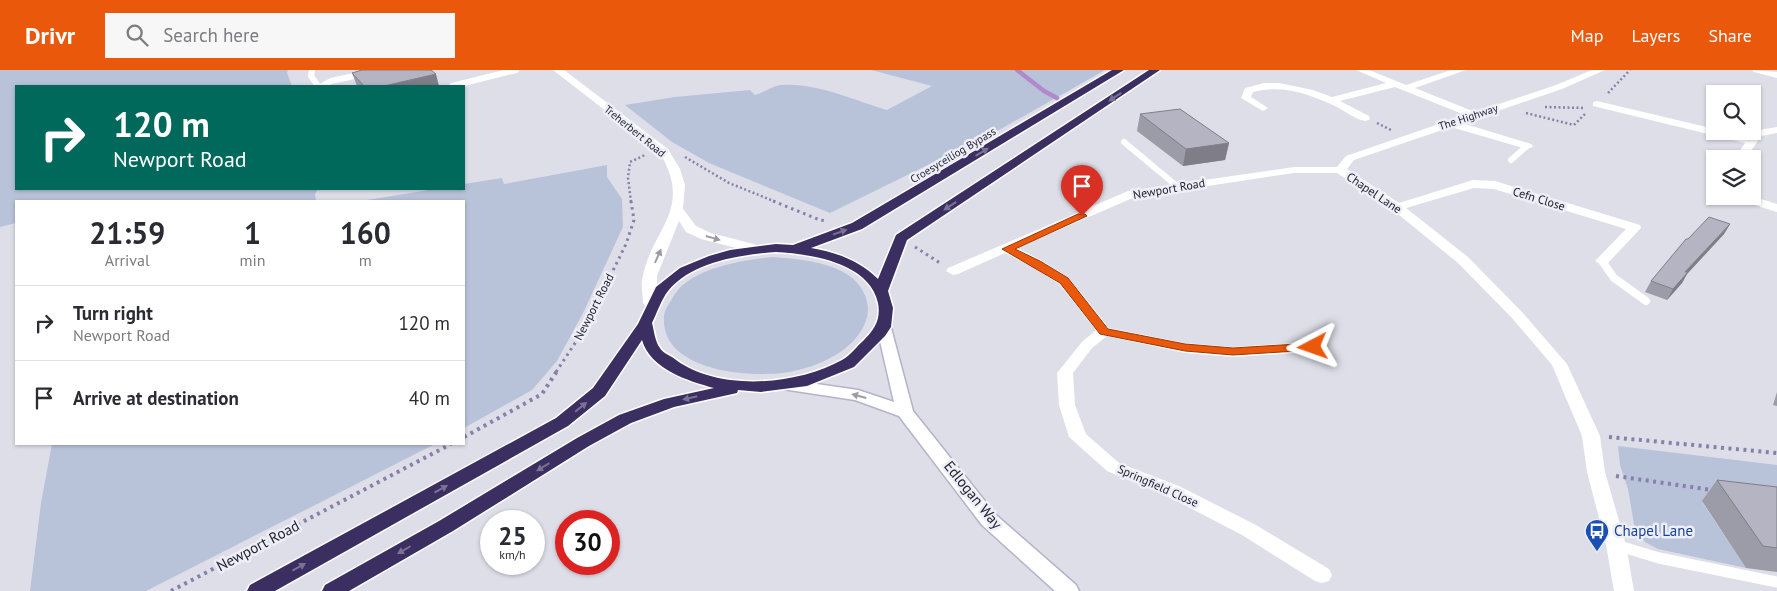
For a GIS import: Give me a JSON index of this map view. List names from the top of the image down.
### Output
{
  "streets": {
    "highway": ["Croesyceiliog Bypass"],
    "street": [
      "The Highway",
      "Treherbert Road",
      "Newport Road",
      "Chapel Lane",
      "Cefn Close",
      "Springfield Close",
      "Edlogan Way"
    ]
  },
  "crossings": [
    ["The Highway", "Newport Road"],
    ["The Highway", "Chapel Lane"],
    ["Treherbert Road", "Newport Road"],
    ["Newport Road", "Chapel Lane"],
    ["Chapel Lane", "Cefn Close"]
  ],
  "places": {
    "bus stop": ["Chapel Lane"]
  },
  "page": {
    "header": "Drivr",
    "search": "Search here",
    "nav": ["Map", "Layers", "Share"],
    "turn": ["120 m", "Newport Road"],
    "eta": [
      "21:59",
      "Arrival",
      "1",
      "min",
      "160",
      "m"
    ],
    "list": [
      {
        "name": "Turn right",
        "note": "Newport Road",
        "value": "120 m"
      },
      {
        "name": "Arrive at destination",
        "value": "40 m"
      }
    ],
    "speed": "25 km/h",
    "limit": "30"
  }
}
